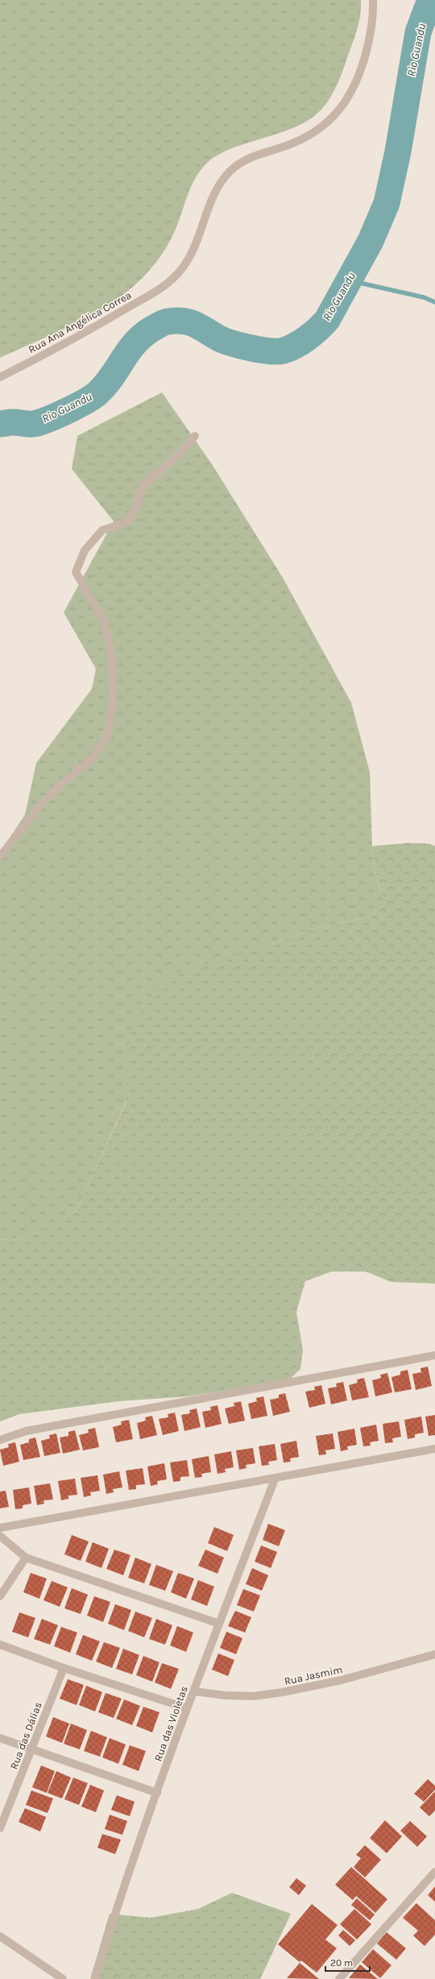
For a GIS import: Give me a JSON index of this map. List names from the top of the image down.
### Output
{
  "streets": {
    "street": [
      "Rua Ana Angélica Correa",
      "Rua Jasmim",
      "Rua das Violetas",
      "Rua das Dálias"
    ]
  },
  "crossings": [
    ["Rua Jasmim", "Rua das Violetas"]
  ],
  "water": ["Rio Guandu"],
  "scale_bar": "20 m"
}
